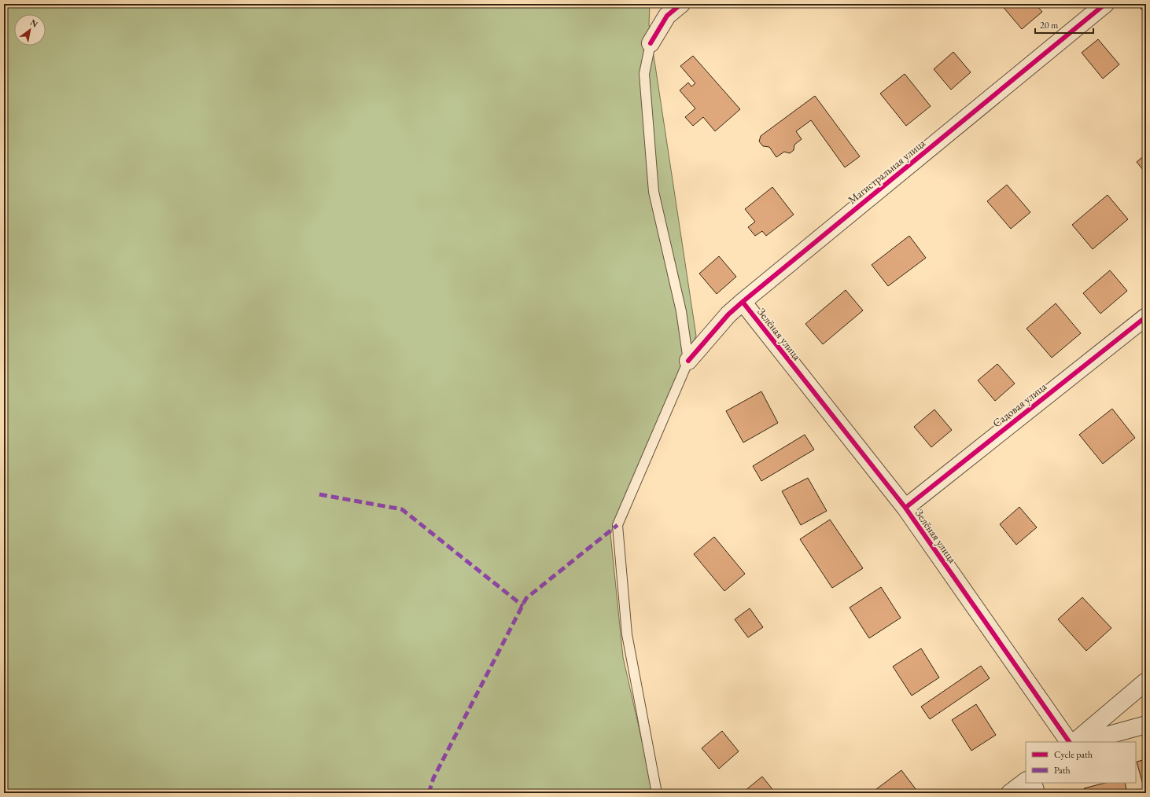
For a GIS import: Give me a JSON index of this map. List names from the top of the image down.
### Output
{
  "streets": {
    "street": ["Магистральная улица", "Зелёная улица", "Садовая улица"]
  },
  "crossings": [
    ["Магистральная улица", "Зелёная улица"],
    ["Зелёная улица", "Садовая улица"]
  ],
  "legend": ["Cycle path", "Path"],
  "scale_bar": "20 m",
  "north": "top right"
}
